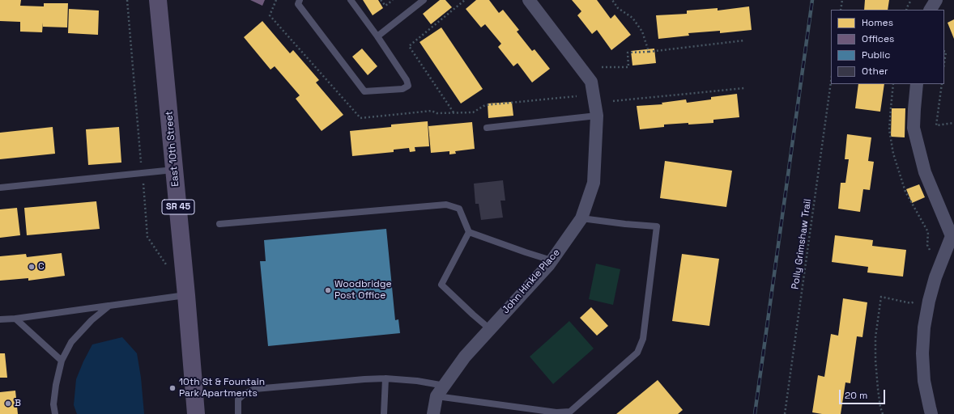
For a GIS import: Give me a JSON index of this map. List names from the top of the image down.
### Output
{
  "streets": {
    "main road": ["East 10th Street", "SR 45"],
    "street": ["John Hinkle Place"],
    "path": ["Polly Grimshaw Trail"]
  },
  "places": [
    "C",
    "Woodbridge Post Office",
    "10th St & Fountain Park Apartments",
    "B"
  ],
  "legend": [
    "Homes",
    "Offices",
    "Public",
    "Other"
  ],
  "scale_bar": "20 m"
}
